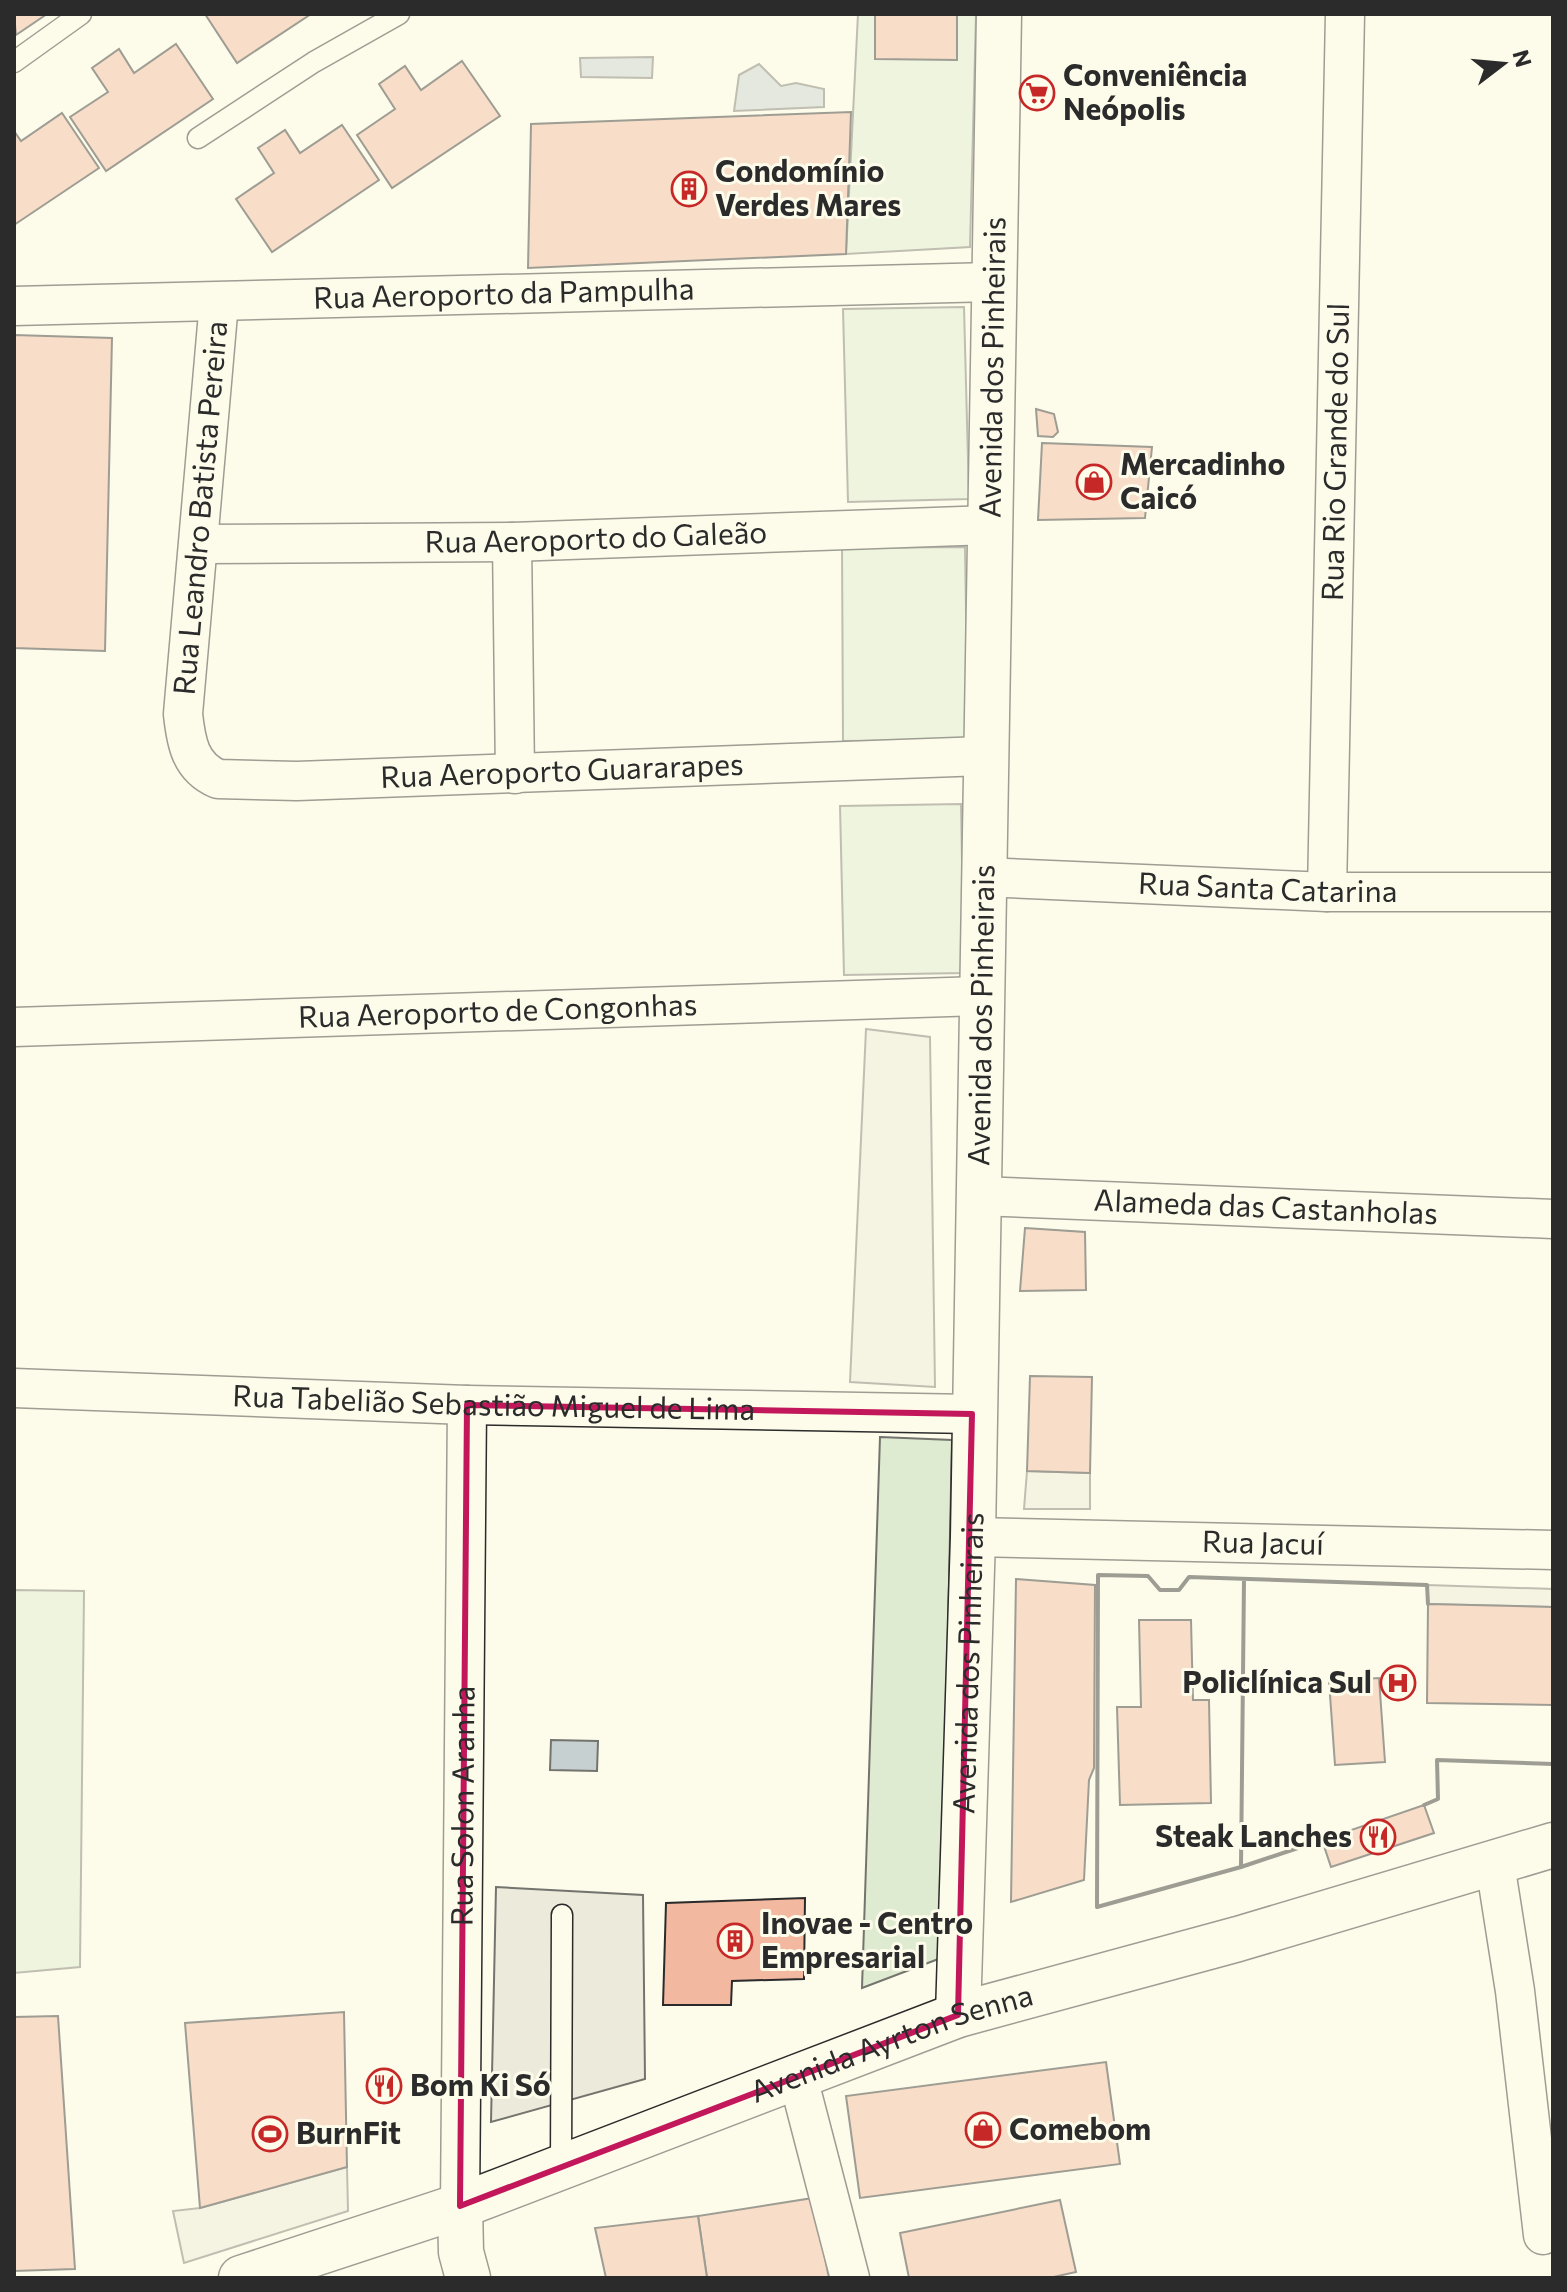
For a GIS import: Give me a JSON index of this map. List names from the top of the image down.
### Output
{
  "streets": {
    "main road": ["Avenida dos Pinheirais", "Avenida Ayrton Senna"],
    "street": [
      "Rua Aeroporto da Pampulha",
      "Rua Rio Grande do Sul",
      "Rua Leandro Batista Pereira",
      "Rua Aeroporto do Galeão",
      "Rua Aeroporto Guararapes",
      "Rua Santa Catarina",
      "Rua Aeroporto de Congonhas",
      "Alameda das Castanholas",
      "Rua Tabelião Sebastião Miguel de Lima",
      "Rua Jacuí",
      "Rua Solon Aranha"
    ]
  },
  "crossings": [
    ["Rua Aeroporto da Pampulha", "Avenida dos Pinheirais"],
    ["Rua Aeroporto da Pampulha", "Rua Leandro Batista Pereira"],
    ["Avenida dos Pinheirais", "Rua Aeroporto do Galeão"],
    ["Avenida dos Pinheirais", "Rua Aeroporto Guararapes"],
    ["Avenida dos Pinheirais", "Rua Santa Catarina"],
    ["Avenida dos Pinheirais", "Rua Aeroporto de Congonhas"],
    ["Avenida dos Pinheirais", "Alameda das Castanholas"],
    ["Avenida dos Pinheirais", "Rua Tabelião Sebastião Miguel de Lima"],
    ["Avenida dos Pinheirais", "Rua Jacuí"],
    ["Avenida dos Pinheirais", "Avenida Ayrton Senna"],
    ["Rua Rio Grande do Sul", "Rua Santa Catarina"],
    ["Rua Leandro Batista Pereira", "Rua Aeroporto do Galeão"],
    ["Rua Leandro Batista Pereira", "Rua Aeroporto Guararapes"],
    ["Rua Tabelião Sebastião Miguel de Lima", "Rua Solon Aranha"],
    ["Rua Solon Aranha", "Avenida Ayrton Senna"]
  ],
  "places": {
    "supermarket": ["Conveniência Neópolis"],
    "building": ["Condomínio Verdes Mares", "Inovae - Centro Empresarial"],
    "shop": ["Mercadinho Caicó", "Comebom"],
    "hospital": ["Policlínica Sul"],
    "restaurant": ["Steak Lanches", "Bom Ki Só"],
    "sports": ["BurnFit"]
  },
  "north": "right"
}
